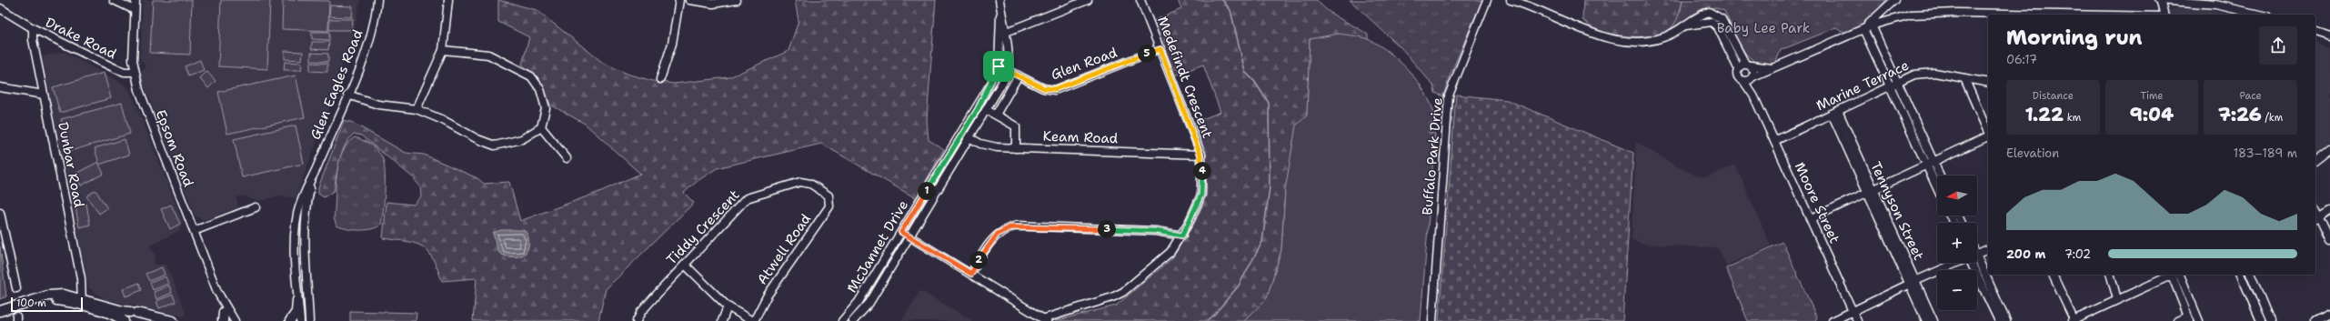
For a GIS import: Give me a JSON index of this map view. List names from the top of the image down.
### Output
{
  "streets": {
    "street": [
      "Drake Road",
      "Glen Road",
      "Medefindt Crescent",
      "Glen Eagles Road",
      "Marine Terrace",
      "Keam Road",
      "Epsom Road",
      "Buffalo Park Drive",
      "Dunbar Road",
      "Moore Street",
      "Tennyson Street",
      "Tiddy Crescent",
      "McJannet Drive",
      "Atwell Road"
    ]
  },
  "crossings": [
    ["Drake Road", "Epsom Road"],
    ["Drake Road", "Dunbar Road"],
    ["Glen Road", "Medefindt Crescent"],
    ["Glen Road", "McJannet Drive"],
    ["Medefindt Crescent", "Keam Road"],
    ["Marine Terrace", "Moore Street"],
    ["Marine Terrace", "Tennyson Street"],
    ["Keam Road", "McJannet Drive"],
    ["Tiddy Crescent", "Atwell Road"]
  ],
  "parks": ["Baby Lee Park"],
  "scale_bar": "100 m",
  "north": "left",
  "page": {
    "heading": ["Morning run", "06:17"],
    "pins": [
      "5",
      "4",
      "1",
      "3",
      "2"
    ],
    "stats": [
      ["Distance", "1.22 km"],
      ["Time", "9:04"],
      ["Pace", "7:26 /km"]
    ],
    "chart": ["Elevation", "183–189 m"],
    "map_buttons": ["+", "−"],
    "list": [
      {
        "name": "200 m",
        "note": "7:02"
      }
    ],
    "scale": "100 m"
  }
}
